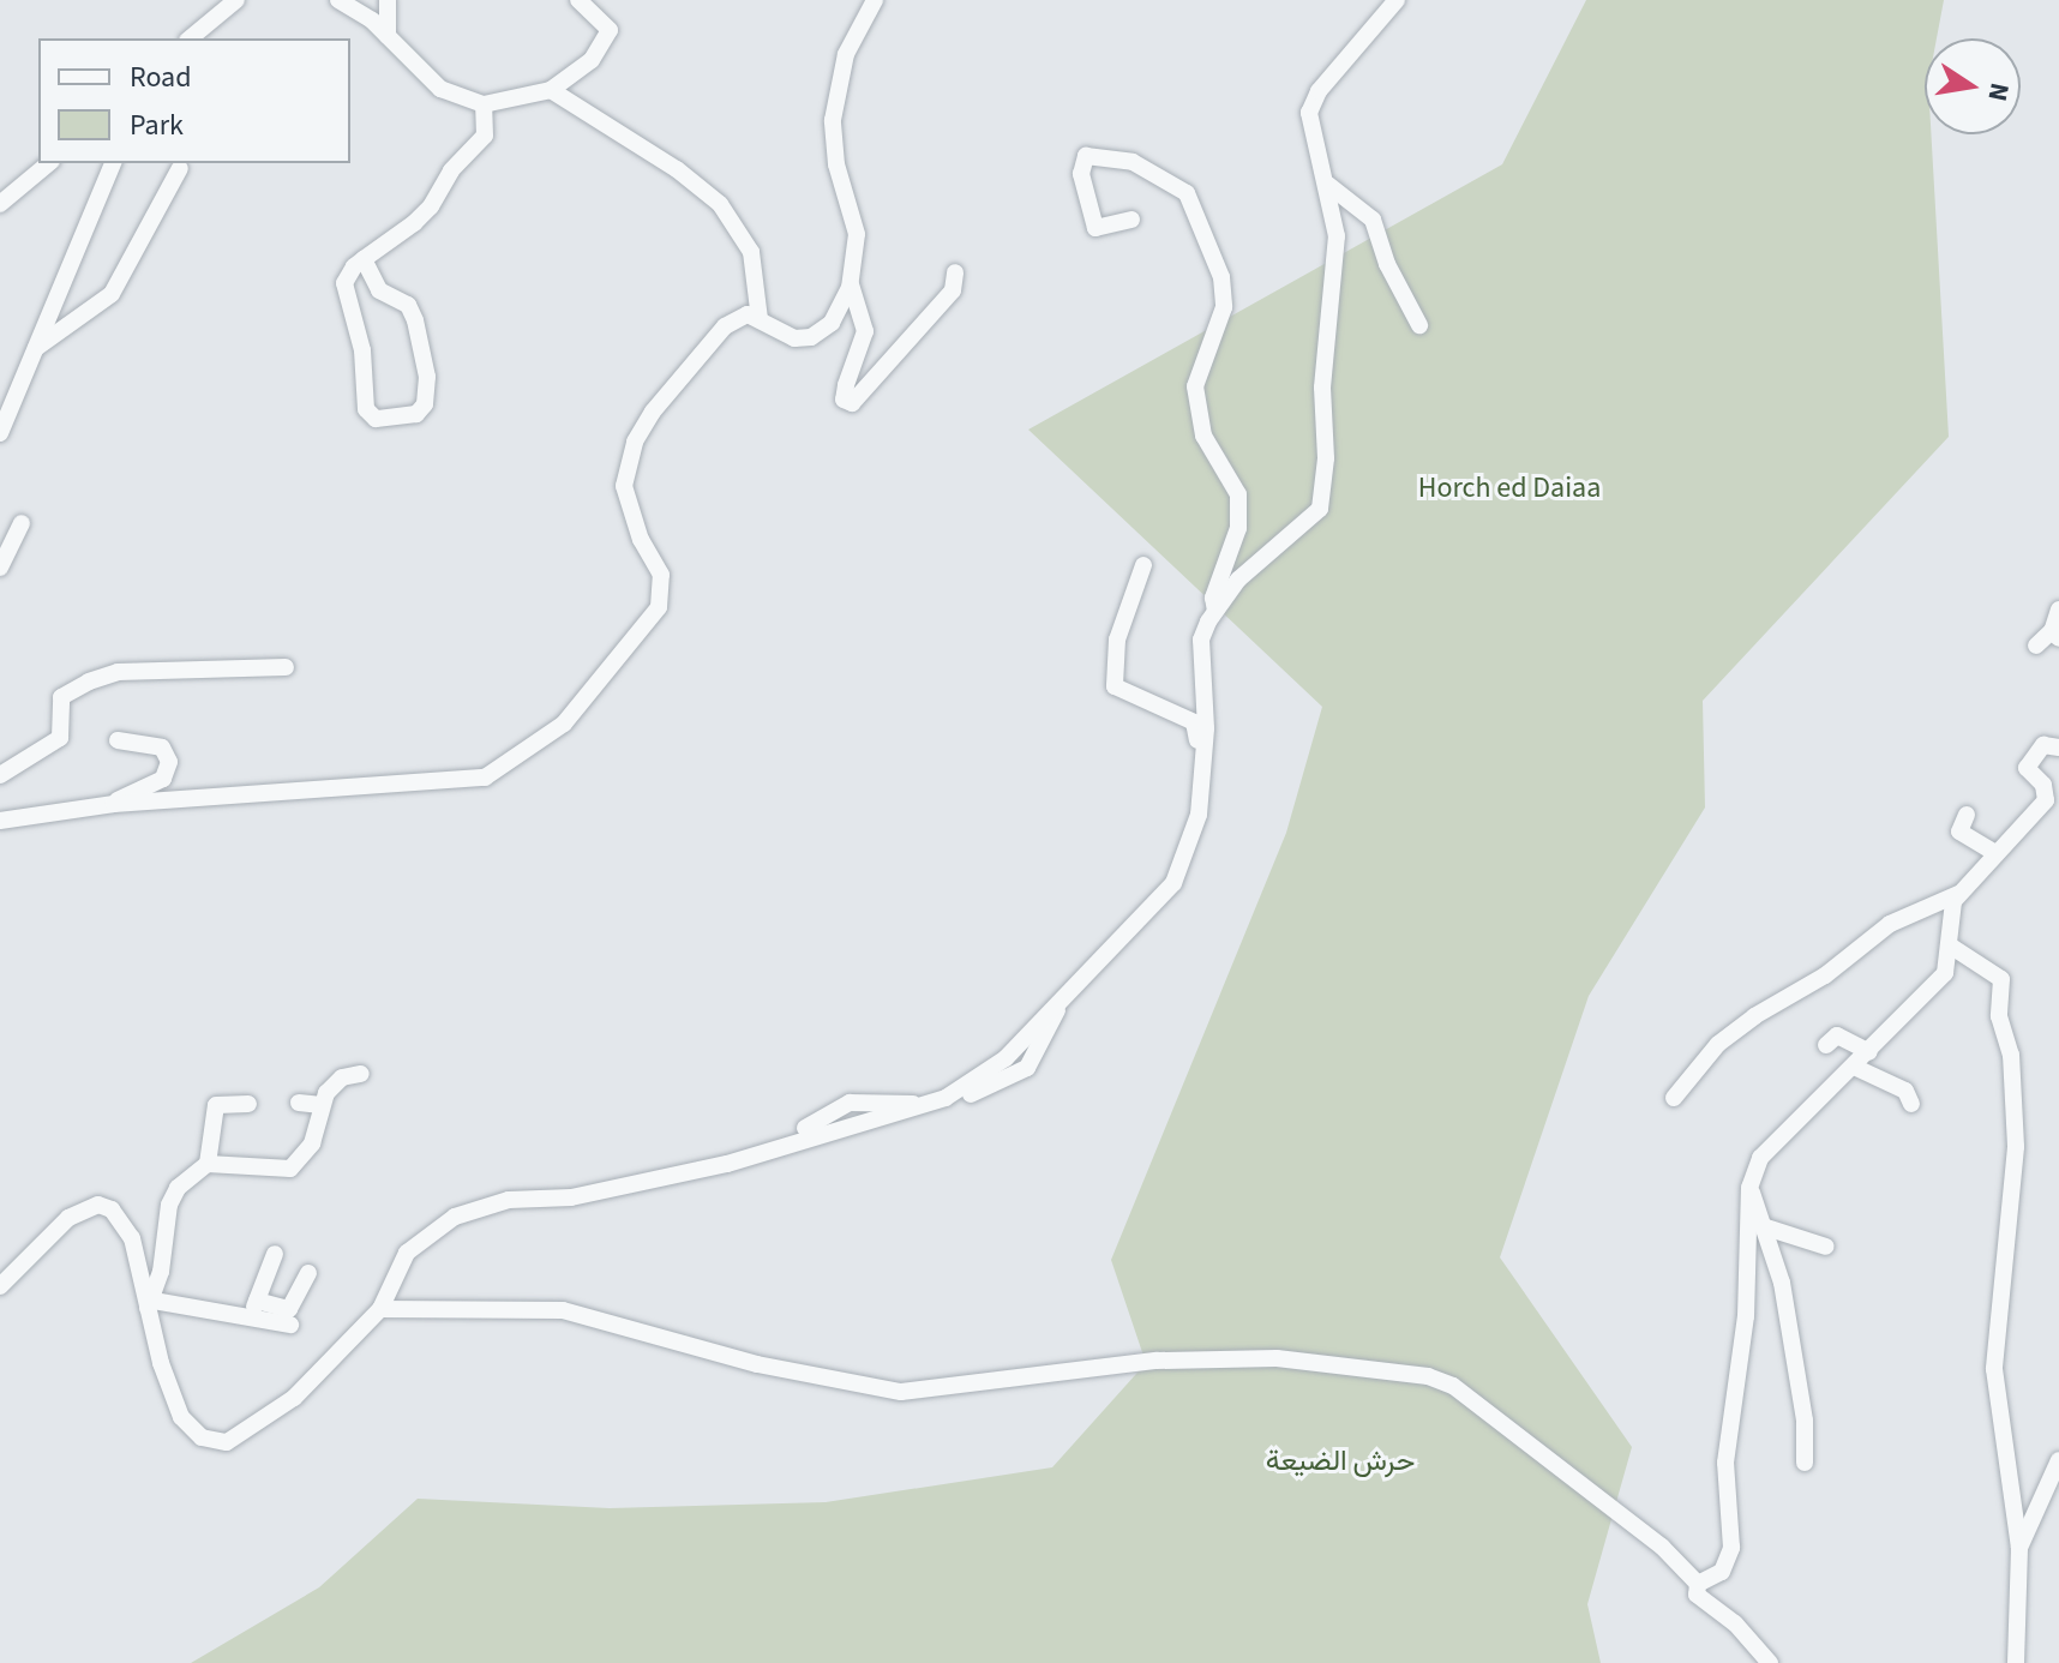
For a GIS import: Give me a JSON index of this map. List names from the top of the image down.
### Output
{
  "parks": ["Horch ed Daiaa", "حرش الضيعة"],
  "legend": ["Road", "Park"],
  "north": "right"
}
